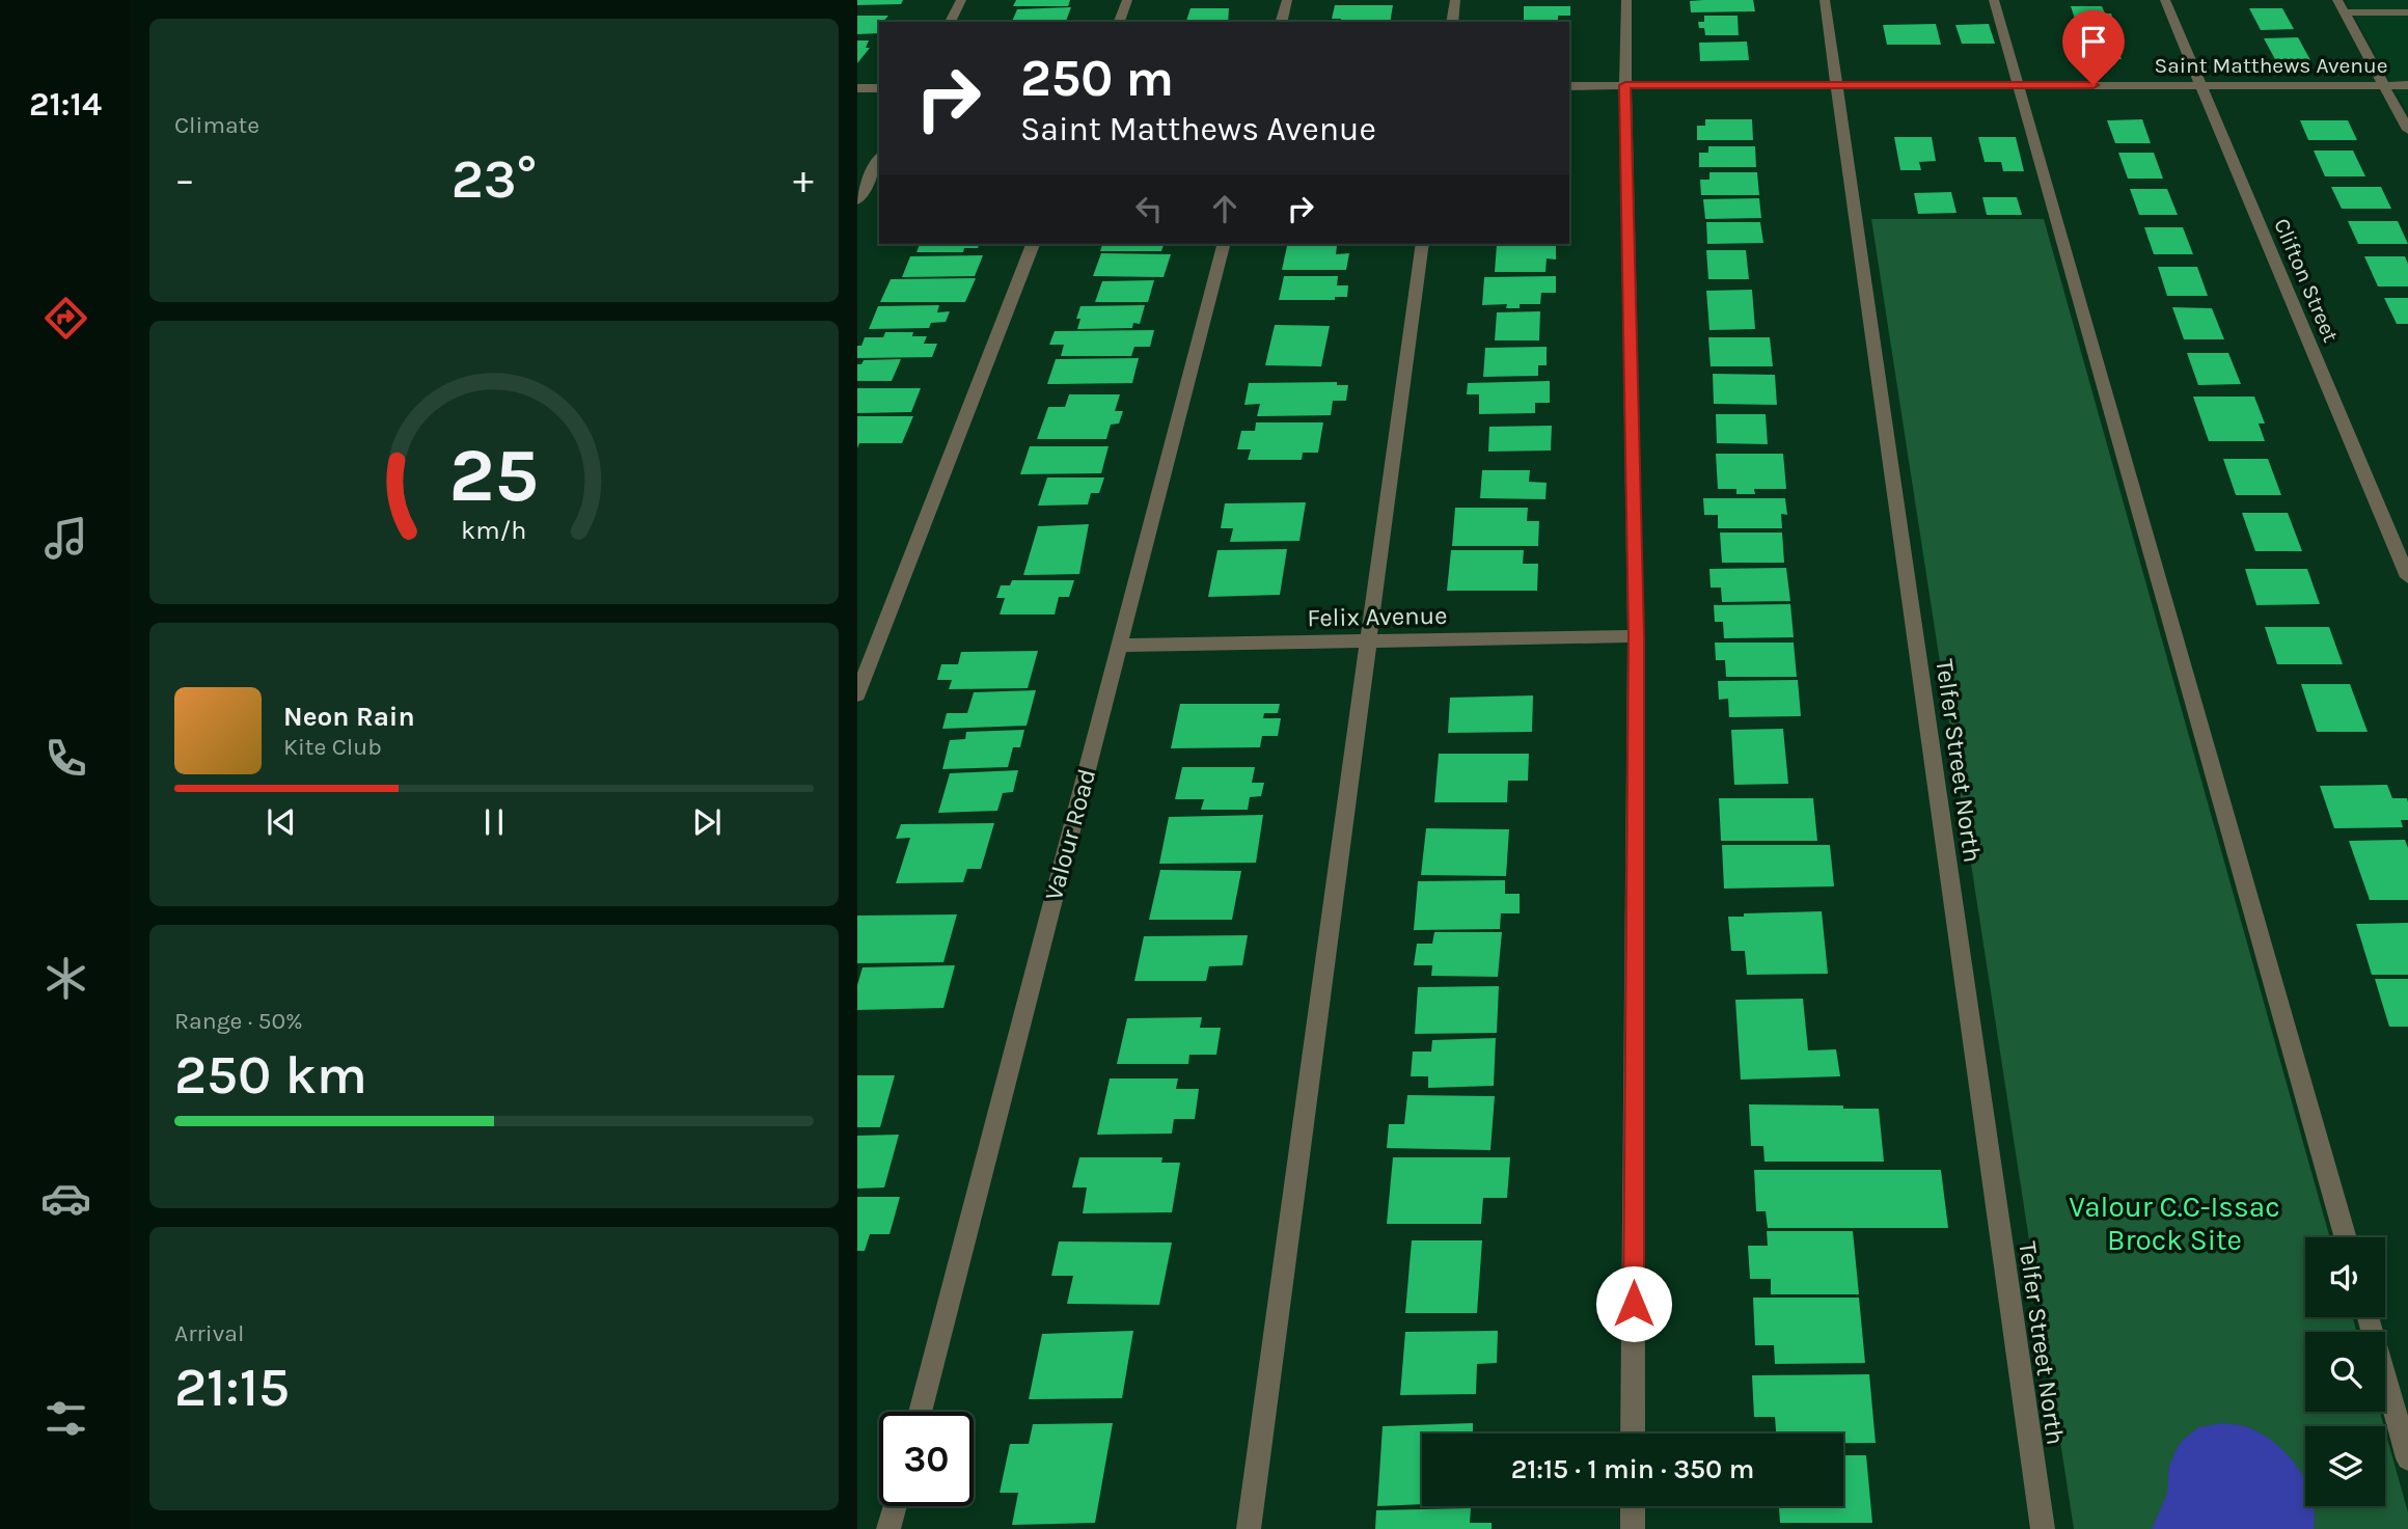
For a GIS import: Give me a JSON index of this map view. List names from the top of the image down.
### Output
{
  "streets": {
    "street": [
      "Saint Matthews Avenue",
      "Clifton Street",
      "Felix Avenue",
      "Telfer Street North",
      "Valour Road"
    ]
  },
  "crossings": [
    ["Saint Matthews Avenue", "Clifton Street"],
    ["Saint Matthews Avenue", "Telfer Street North"],
    ["Felix Avenue", "Valour Road"]
  ],
  "parks": ["Valour C.C-Issac Brock Site"],
  "page": {
    "tabs": "21:14",
    "tile": [
      "Climate",
      ["Range · 50%", "250 km"],
      ["Arrival", "21:15"]
    ],
    "turn": ["250 m", "Saint Matthews Avenue"],
    "heat": ["−", "23°", "+"],
    "song": ["Neon Rain", "Kite Club"],
    "limit": "30",
    "trip": "21:15 · 1 min · 350 m",
    "gauge": ["25", "km/h"]
  }
}
